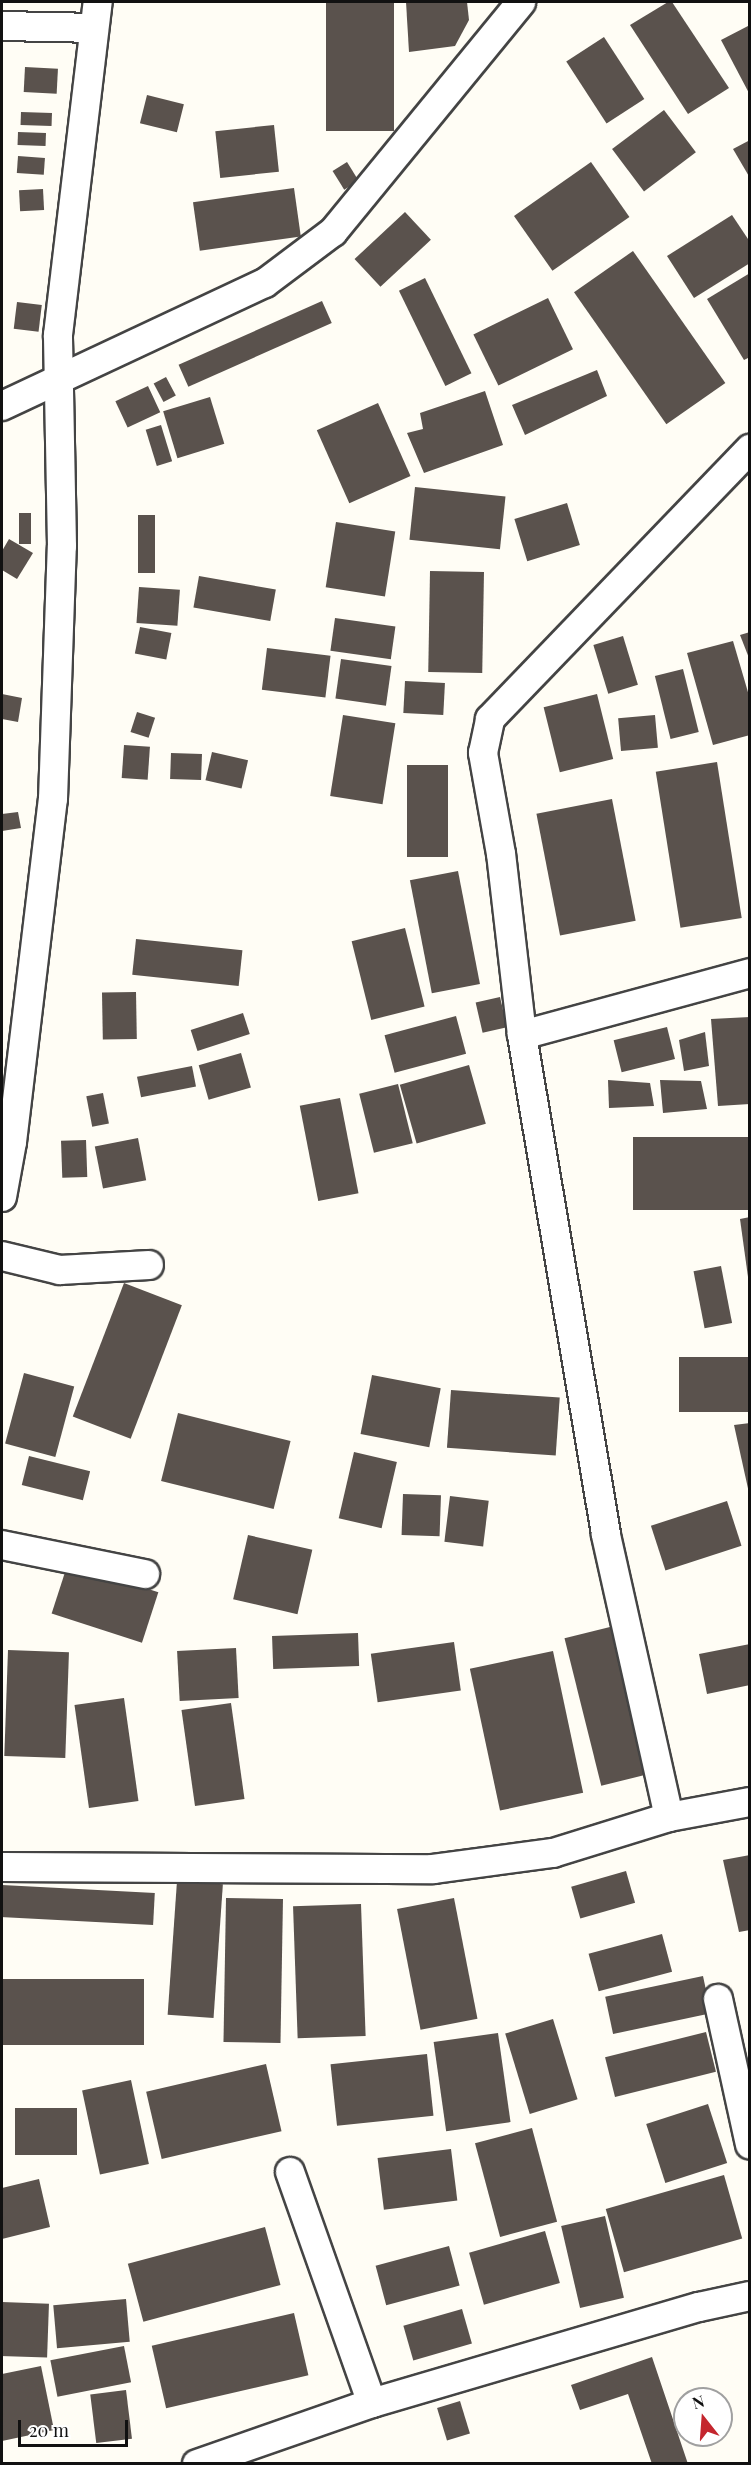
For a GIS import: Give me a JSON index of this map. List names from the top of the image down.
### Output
{
  "scale_bar": "20 m",
  "north": "top"
}
